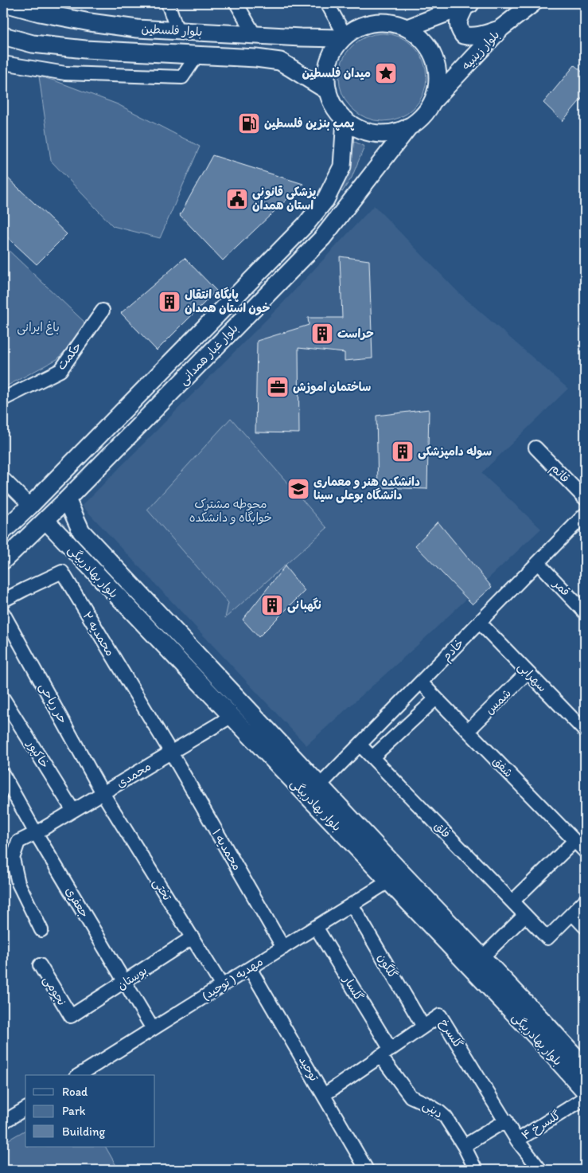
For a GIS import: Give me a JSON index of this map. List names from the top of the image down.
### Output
{
  "streets": {
    "main road": [
      "بلوار فلسطین",
      "بلوار زینبیه",
      "بلوار غبار همدانی",
      "بلوار بهادربیگی"
    ],
    "street": [
      "حکمت",
      "قائم",
      "قمر",
      "محمدیه ۲",
      "خادم",
      "سهرابی",
      "شمس",
      "حر ریاحی",
      "خاکپور",
      "شفق",
      "محمدی",
      "فلق",
      "محمدیه ۱",
      "تختی",
      "جعفری",
      "گلگون",
      "بوستان",
      "مهدیه ( توحید)",
      "گلسار",
      "نجومی",
      "گلسرخ",
      "توحید",
      "دینی",
      "گلسرخ ۴"
    ]
  },
  "crossings": [
    ["بلوار فلسطین", "بلوار زینبیه"],
    ["بلوار فلسطین", "بلوار غبار همدانی"],
    ["بلوار زینبیه", "بلوار غبار همدانی"],
    ["بلوار غبار همدانی", "بلوار بهادربیگی"],
    ["بلوار بهادربیگی", "خادم"],
    ["بلوار بهادربیگی", "محمدی"],
    ["بلوار بهادربیگی", "مهدیه ( توحید)"],
    ["قمر", "خادم"],
    ["محمدیه ۲", "محمدی"],
    ["محمدیه ۲", "محمدیه ۱"],
    ["خادم", "سهرابی"],
    ["خادم", "شفق"],
    ["خادم", "فلق"],
    ["سهرابی", "شمس"],
    ["شمس", "شفق"],
    ["حر ریاحی", "محمدی"],
    ["حر ریاحی", "تختی"],
    ["خاکپور", "محمدی"],
    ["محمدی", "محمدیه ۱"],
    ["محمدی", "تختی"],
    ["محمدی", "جعفری"],
    ["محمدیه ۱", "مهدیه ( توحید)"],
    ["تختی", "بوستان"],
    ["تختی", "مهدیه ( توحید)"],
    ["جعفری", "بوستان"],
    ["جعفری", "مهدیه ( توحید)"],
    ["گلگون", "مهدیه ( توحید)"],
    ["گلگون", "گلسرخ"],
    ["بوستان", "نجومی"],
    ["مهدیه ( توحید)", "گلسار"],
    ["مهدیه ( توحید)", "توحید"],
    ["گلسار", "گلسرخ"],
    ["گلسار", "دینی"],
    ["گلسرخ", "توحید"],
    ["گلسرخ", "دینی"],
    ["گلسرخ", "گلسرخ ۴"]
  ],
  "parks": ["باغ ایرانی", "محوطه مشترک خوابگاه و دانشکده"],
  "places": {
    "place": ["میدان فلسطین"],
    "fuel station": ["پمپ بنزین فلسطین"],
    "public building": ["پزشکی قانونی استان همدان"],
    "building": [
      "پایگاه انتقال خون استان همدان",
      "حراست",
      "سوله دامپزشکی",
      "نگهبانی"
    ],
    "office": ["ساختمان اموزش"],
    "school or university": ["دانشکده هنر و معماری دانشگاه بوعلی سینا"]
  },
  "legend": ["Road", "Park", "Building"]
}
